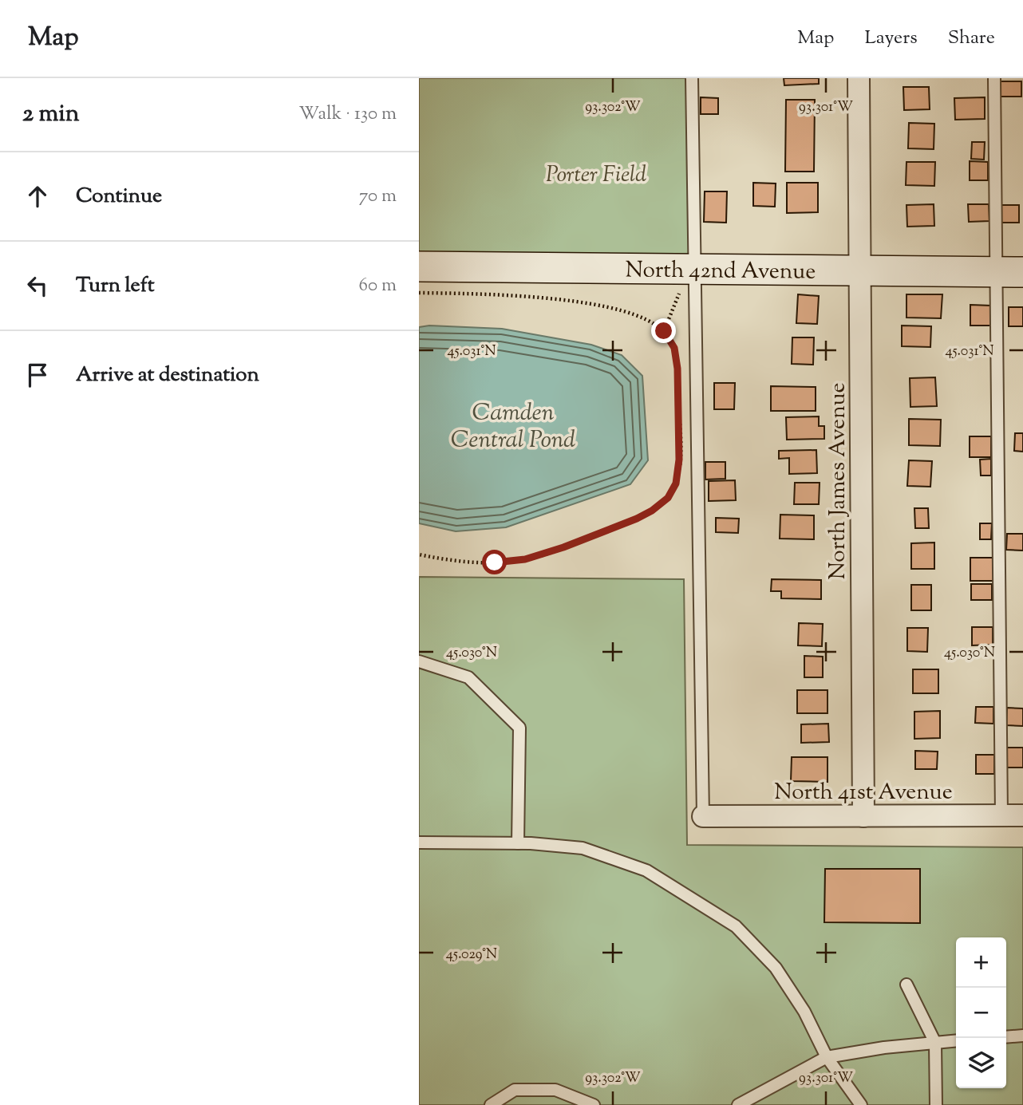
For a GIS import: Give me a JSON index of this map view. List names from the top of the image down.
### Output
{
  "streets": {
    "street": ["North 42nd Avenue", "North James Avenue", "North 41st Avenue"]
  },
  "crossings": [
    ["North 42nd Avenue", "North James Avenue"],
    ["North James Avenue", "North 41st Avenue"]
  ],
  "water": ["Camden Central Pond"],
  "parks": ["Porter Field"],
  "page": {
    "header": "Map",
    "nav": ["Map", "Layers", "Share"],
    "heading": ["2 min", "Walk · 130 m"],
    "list": [
      ["Continue", "70 m"],
      ["Turn left", "60 m"],
      "Arrive at destination"
    ],
    "map_buttons": ["+", "−"]
  },
  "coordinates": [
    "93.302°W",
    "93.301°W",
    "45.031°N",
    "45.030°N",
    "45.029°N"
  ]
}
